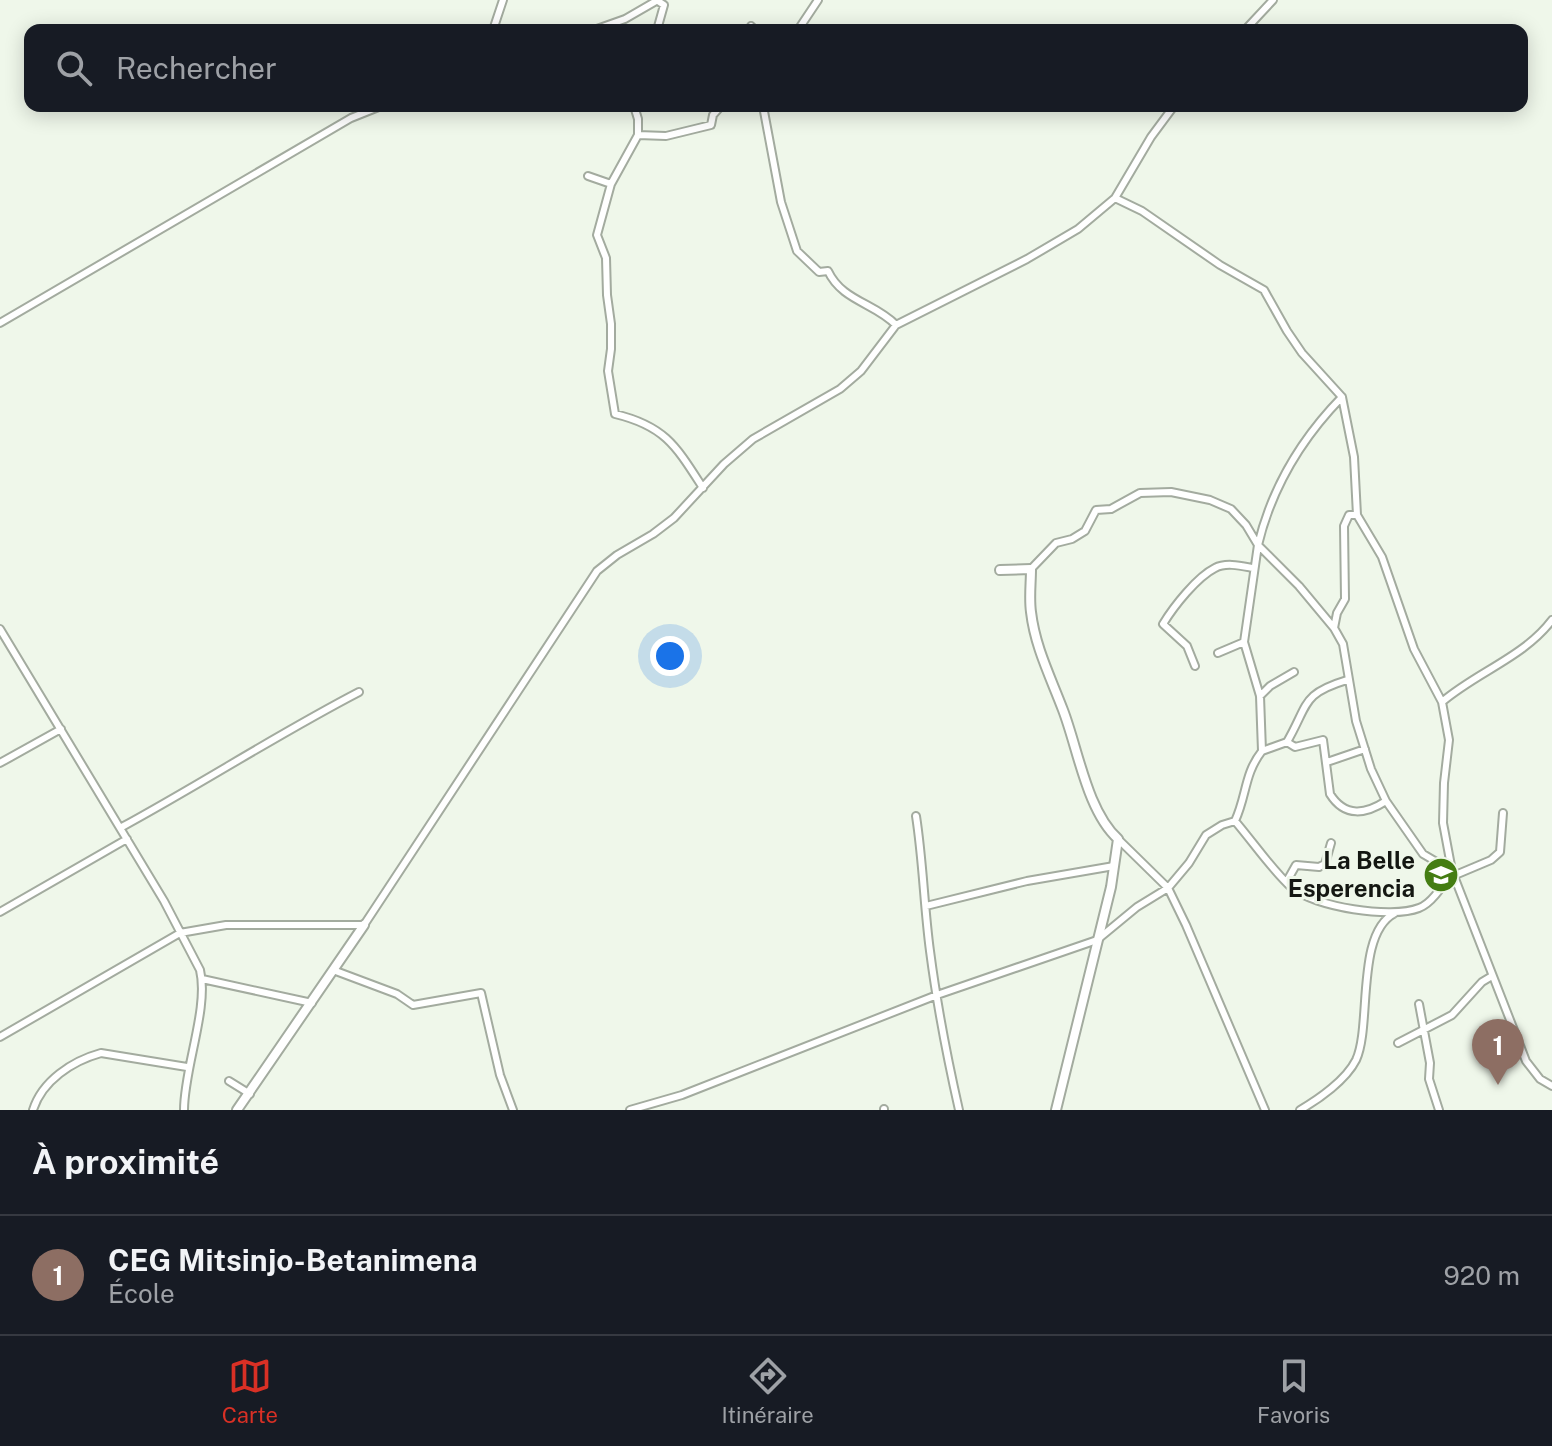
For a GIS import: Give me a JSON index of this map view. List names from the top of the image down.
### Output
{
  "places": {
    "school or university": ["La Belle Esperencia"]
  },
  "page": {
    "search": "Rechercher",
    "pins": "1",
    "heading": "À proximité",
    "list": [
      {
        "mark": "1",
        "name": "CEG Mitsinjo-Betanimena",
        "note": "École",
        "value": "920 m"
      }
    ],
    "nav": ["Carte", "Itinéraire", "Favoris"]
  }
}
